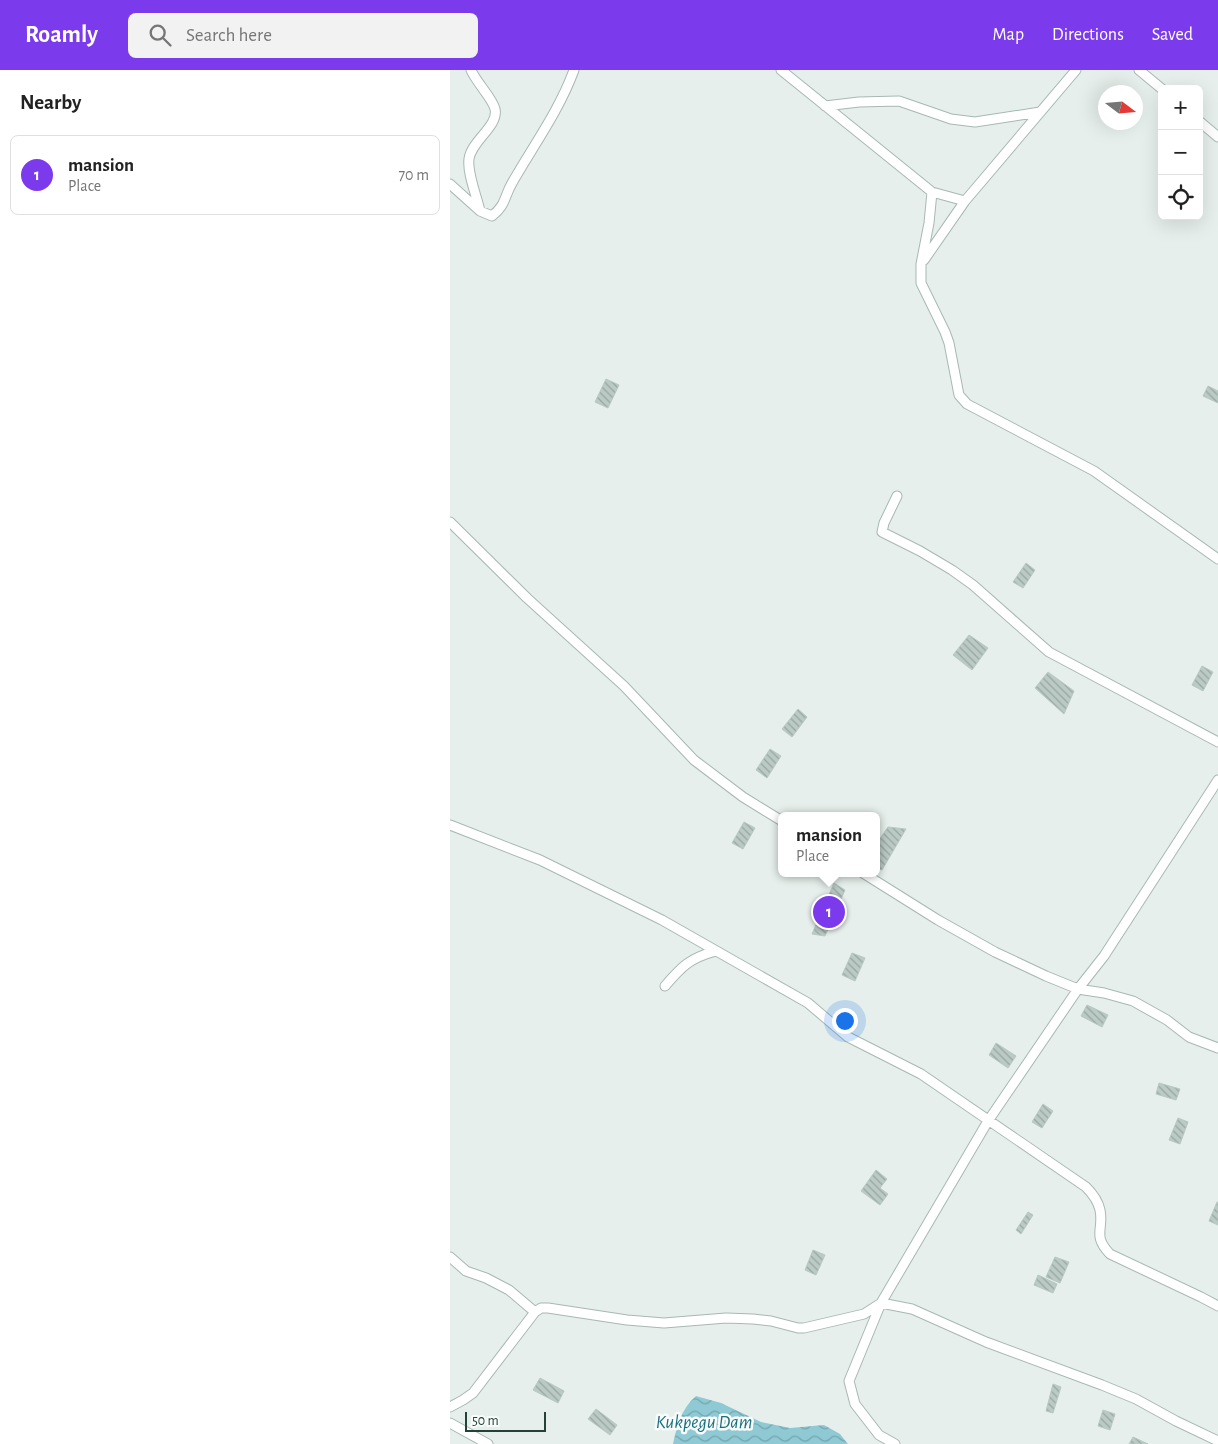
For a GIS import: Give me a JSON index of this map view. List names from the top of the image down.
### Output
{
  "water": ["Kukpegu Dam"],
  "scale_bar": "50 m",
  "north": "right",
  "page": {
    "header": "Roamly",
    "search": "Search here",
    "nav": ["Map", "Directions", "Saved"],
    "heading": "Nearby",
    "map_buttons": ["+", "−"],
    "list": [
      {
        "mark": "1",
        "name": "mansion",
        "note": "Place",
        "value": "70 m"
      }
    ],
    "popup": ["mansion", "Place"],
    "pins": "1",
    "scale": "50 m"
  }
}
